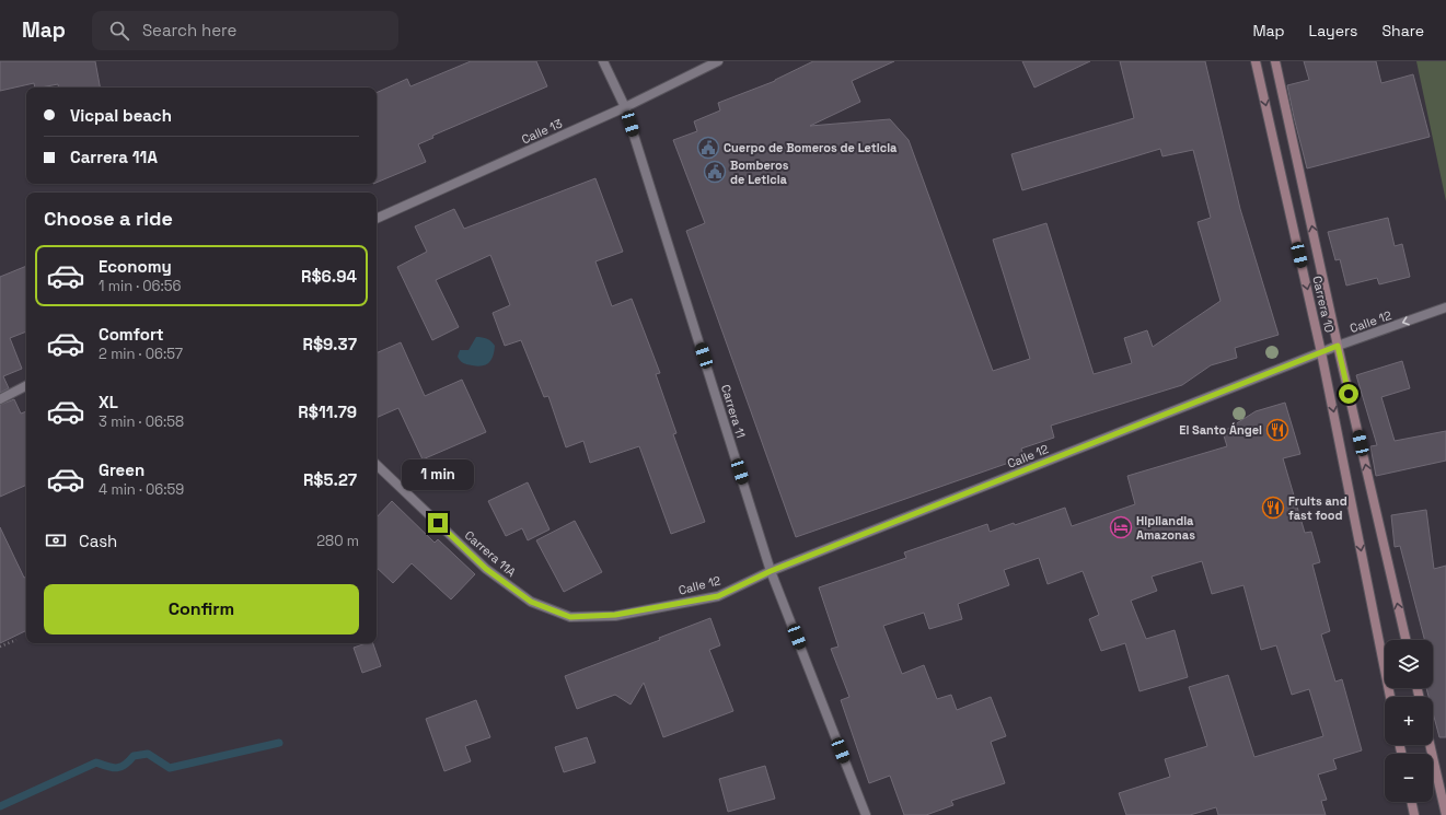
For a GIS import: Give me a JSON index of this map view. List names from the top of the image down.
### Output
{
  "streets": {
    "main road": ["Carrera 10"],
    "street": [
      "Calle 13",
      "Calle 12",
      "Carrera 11",
      "Carrera 11A"
    ]
  },
  "crossings": [
    ["Calle 13", "Carrera 11"],
    ["Carrera 10", "Calle 12"],
    ["Calle 12", "Carrera 11"],
    ["Calle 12", "Carrera 11A"]
  ],
  "places": {
    "public building": ["Cuerpo de Bomeros de Leticia", "Bomberos de Leticia"],
    "restaurant": ["El Santo Ángel", "Fruits and fast food"],
    "hotel": ["Hipilandia Amazonas"]
  },
  "page": {
    "header": "Map",
    "search": "Search here",
    "nav": ["Map", "Layers", "Share"],
    "banner": ["Vicpal beach", "Carrera 11A"],
    "heading": "Choose a ride",
    "list": [
      {
        "name": "Economy",
        "note": "1 min · 06:56",
        "value": "R$6.94"
      },
      {
        "name": "Comfort",
        "note": "2 min · 06:57",
        "value": "R$9.37"
      },
      {
        "name": "XL",
        "note": "3 min · 06:58",
        "value": "R$11.79"
      },
      {
        "name": "Green",
        "note": "4 min · 06:59",
        "value": "R$5.27"
      }
    ],
    "bubble": "1 min",
    "pay": ["Cash", "280 m"],
    "buttons": "Confirm",
    "map_buttons": ["+", "−"]
  }
}
